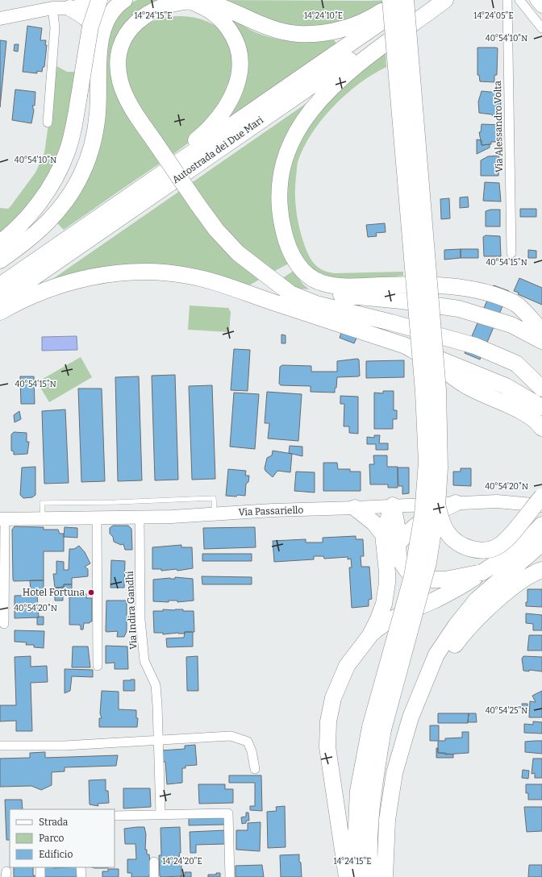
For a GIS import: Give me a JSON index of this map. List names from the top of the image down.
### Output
{
  "streets": {
    "highway": ["Autostrada dei Due Mari"],
    "street": ["Via Alessandro Volta", "Via Passariello", "Via Indira Gandhi"]
  },
  "crossings": [
    ["Via Passariello", "Via Indira Gandhi"]
  ],
  "places": ["Hotel Fortuna"],
  "legend": ["Strada", "Parco", "Edificio"],
  "coordinates": [
    "14°24'15\"E",
    "14°24'10\"E",
    "14°24'05\"E",
    "40°54'10\"N",
    "40°54'15\"N",
    "40°54'20\"N",
    "40°54'25\"N",
    "14°24'20\"E"
  ]
}
